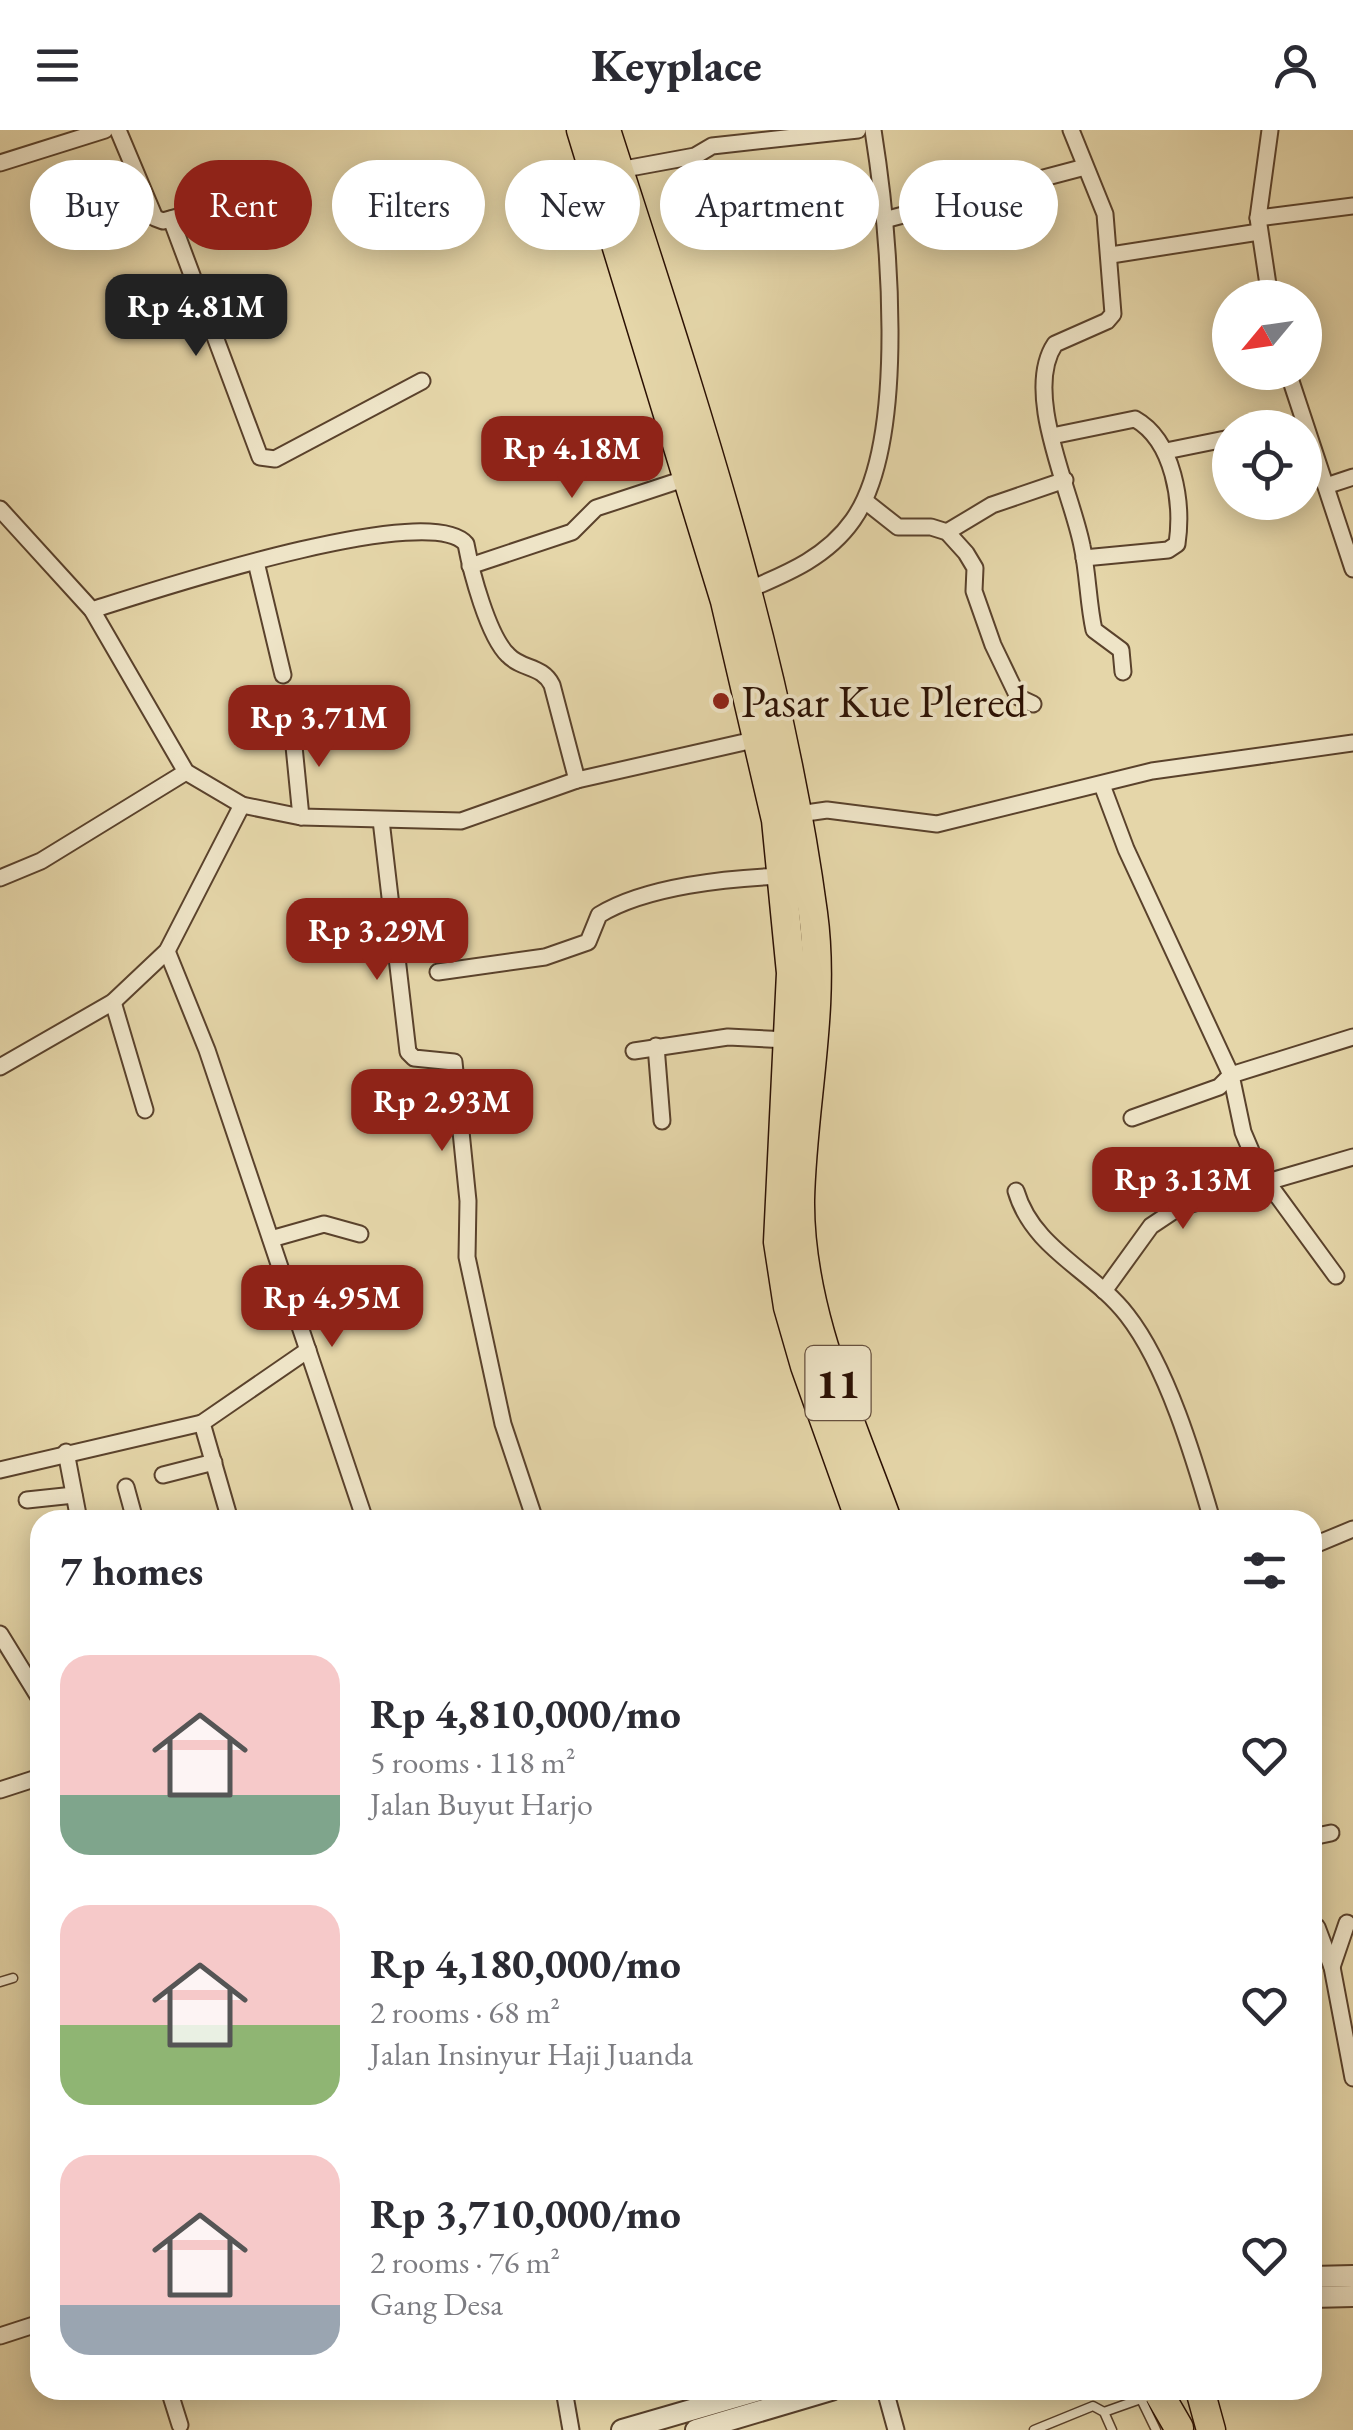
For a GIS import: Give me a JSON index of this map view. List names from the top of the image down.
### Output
{
  "streets": {
    "highway": ["11"]
  },
  "places": ["Pasar Kue Plered"],
  "north": "bottom left",
  "page": {
    "header": "Keyplace",
    "chip": [
      "Buy",
      "Rent",
      "Filters",
      "New",
      "Apartment",
      "House"
    ],
    "price": [
      "Rp 4.81M",
      "Rp 4.18M",
      "Rp 3.71M",
      "Rp 3.29M",
      "Rp 2.93M",
      "Rp 3.13M",
      "Rp 4.95M"
    ],
    "heading": "7 homes",
    "list": [
      {
        "name": "Rp 4,810,000/mo",
        "note": "5 rooms · 118 m² · Jalan Buyut Harjo"
      },
      {
        "name": "Rp 4,180,000/mo",
        "note": "2 rooms · 68 m² · Jalan Insinyur Haji Juanda"
      },
      {
        "name": "Rp 3,710,000/mo",
        "note": "2 rooms · 76 m² · Gang Desa"
      }
    ]
  }
}
